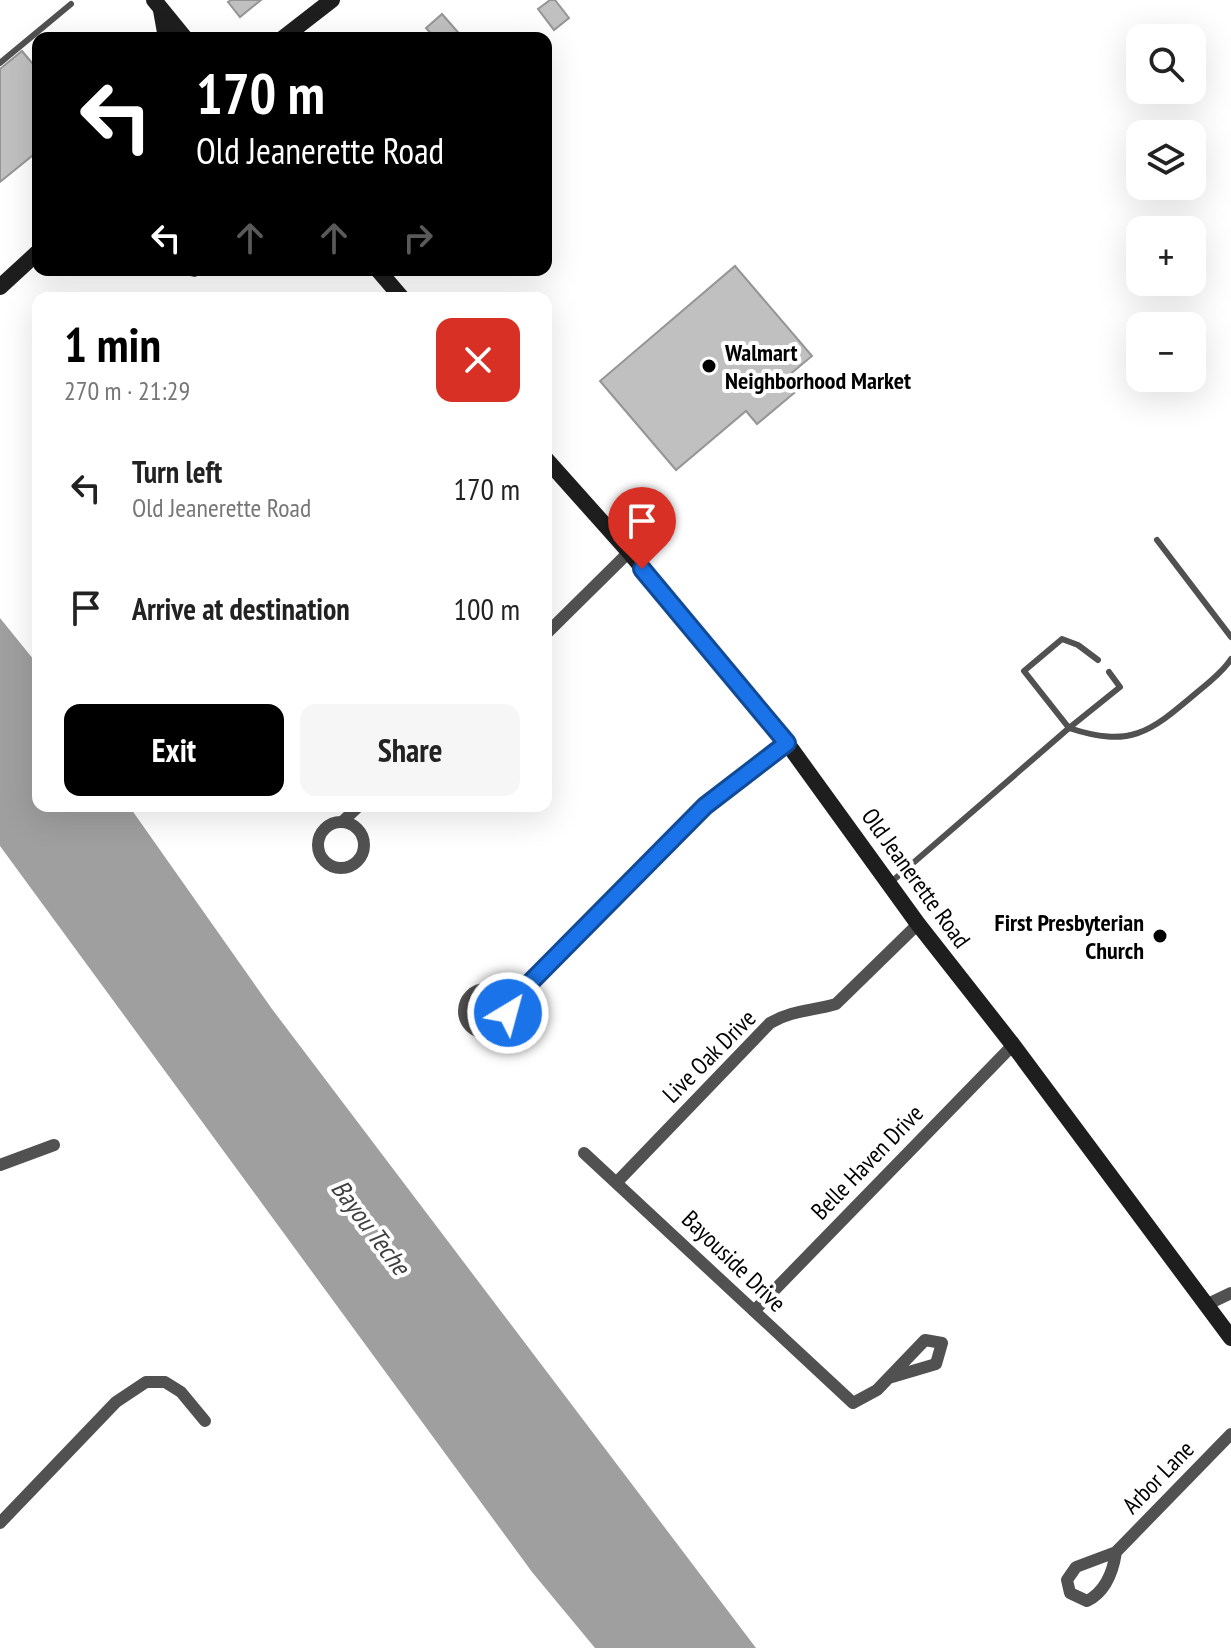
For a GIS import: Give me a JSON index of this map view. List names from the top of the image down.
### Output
{
  "streets": {
    "main road": ["Old Jeanerette Road"],
    "street": [
      "Live Oak Drive",
      "Belle Haven Drive",
      "Bayouside Drive",
      "Arbor Lane"
    ]
  },
  "crossings": [
    ["Old Jeanerette Road", "Live Oak Drive"],
    ["Old Jeanerette Road", "Belle Haven Drive"],
    ["Live Oak Drive", "Bayouside Drive"],
    ["Belle Haven Drive", "Bayouside Drive"]
  ],
  "water": ["Bayou Teche"],
  "places": ["Walmart Neighborhood Market", "First Presbyterian Church"],
  "page": {
    "map_buttons": ["+", "−"],
    "turn": ["170 m", "Old Jeanerette Road"],
    "heading": ["1 min", "270 m · 21:29"],
    "list": [
      {
        "name": "Turn left",
        "note": "Old Jeanerette Road",
        "value": "170 m"
      },
      {
        "name": "Arrive at destination",
        "value": "100 m"
      }
    ],
    "buttons": ["Exit", "Share"]
  }
}
